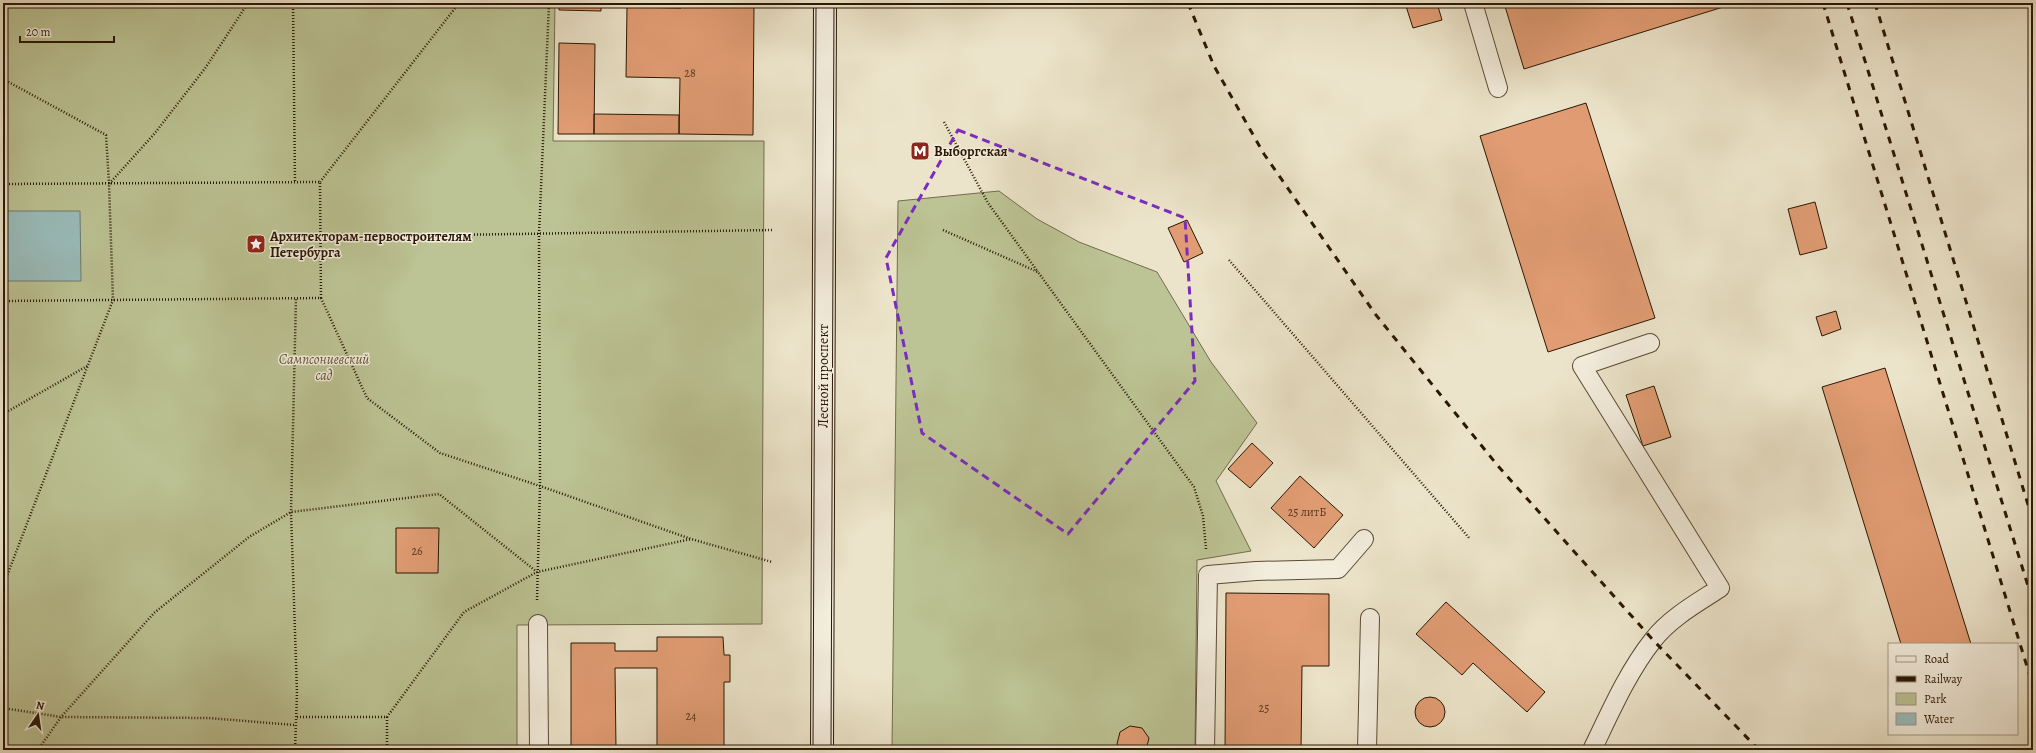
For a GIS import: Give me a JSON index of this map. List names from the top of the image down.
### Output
{
  "streets": {
    "main road": ["Лесной проспект"]
  },
  "parks": ["Сампсониевский сад"],
  "places": {
    "metro station": ["Выборгская"],
    "place": ["Архитекторам-первостроителям Петербурга"]
  },
  "house_numbers": [
    "28",
    "25 литБ",
    "26",
    "25",
    "24"
  ],
  "legend": [
    "Road",
    "Railway",
    "Park",
    "Water"
  ],
  "scale_bar": "20 m",
  "north": "top"
}
